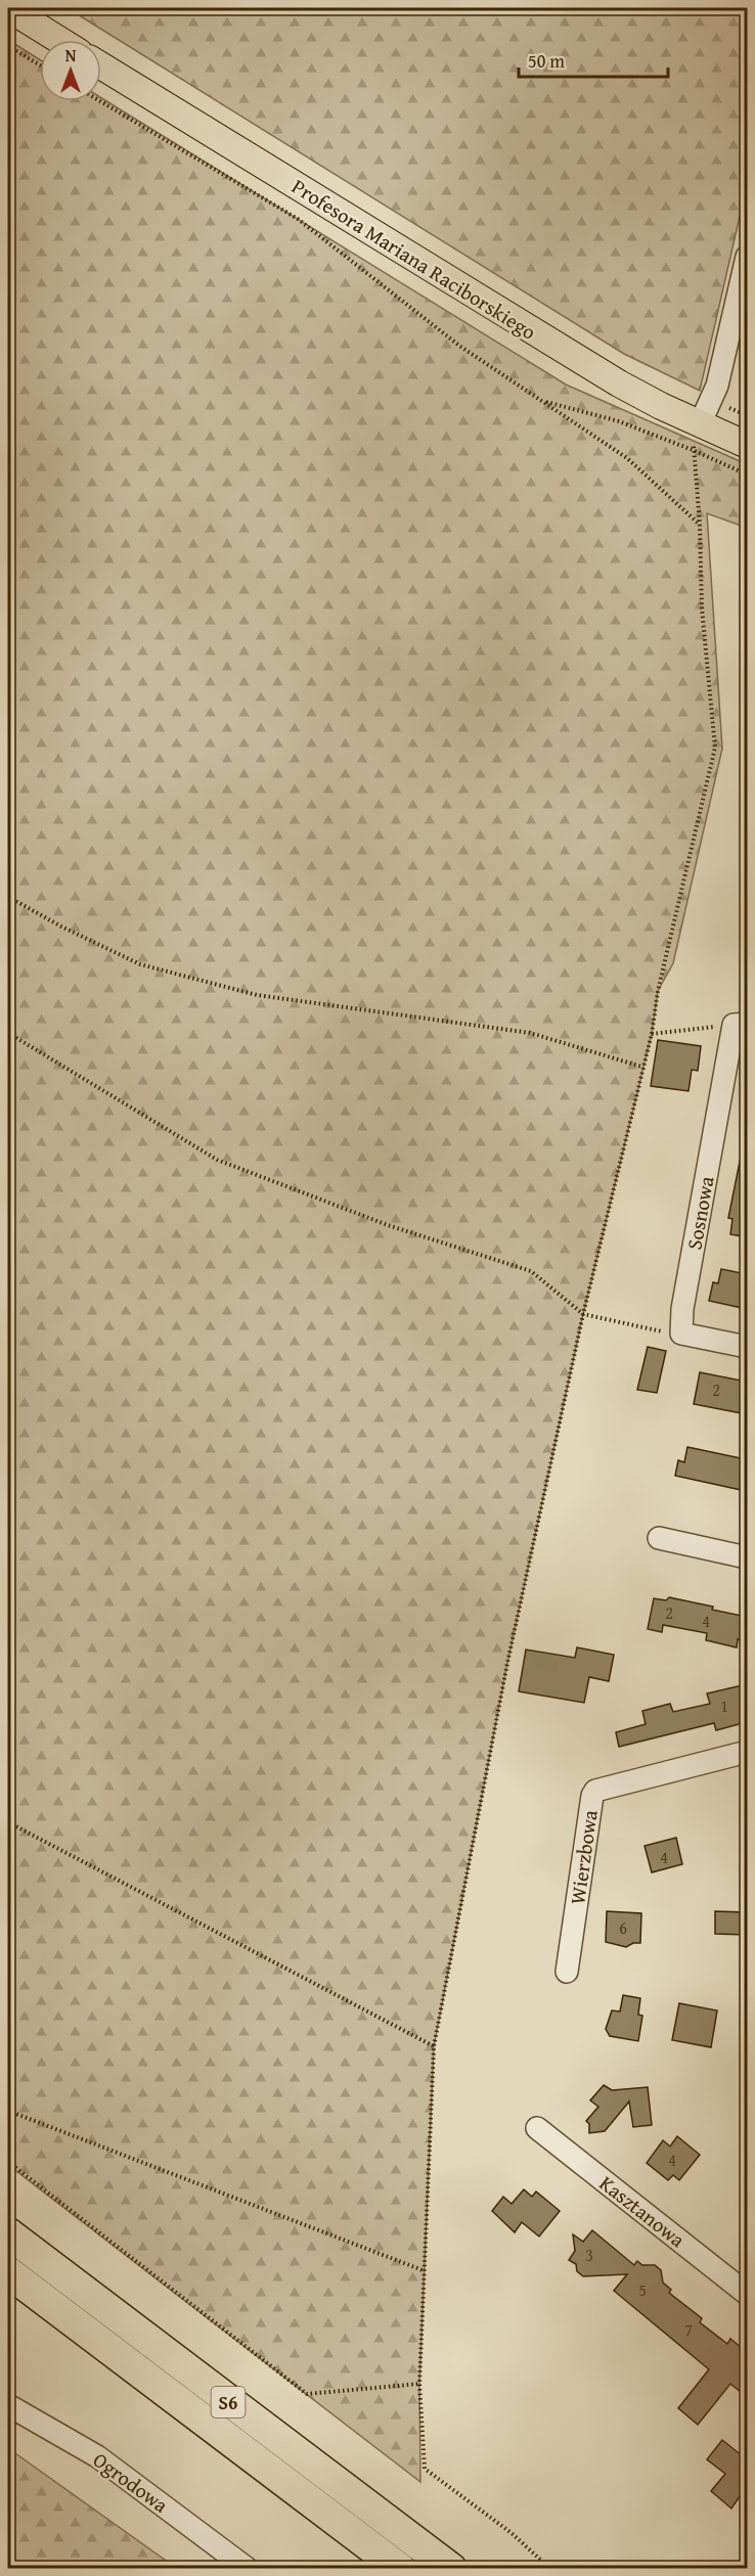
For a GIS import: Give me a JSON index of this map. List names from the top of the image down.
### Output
{
  "streets": {
    "highway": ["S6"],
    "main road": ["Profesora Mariana Raciborskiego"],
    "street": [
      "Sosnowa",
      "Wierzbowa",
      "Kasztanowa",
      "Ogrodowa"
    ]
  },
  "house_numbers": [
    "2",
    "2",
    "4",
    "1",
    "4",
    "6",
    "4",
    "3",
    "5",
    "7"
  ],
  "scale_bar": "50 m",
  "north": "top"
}
